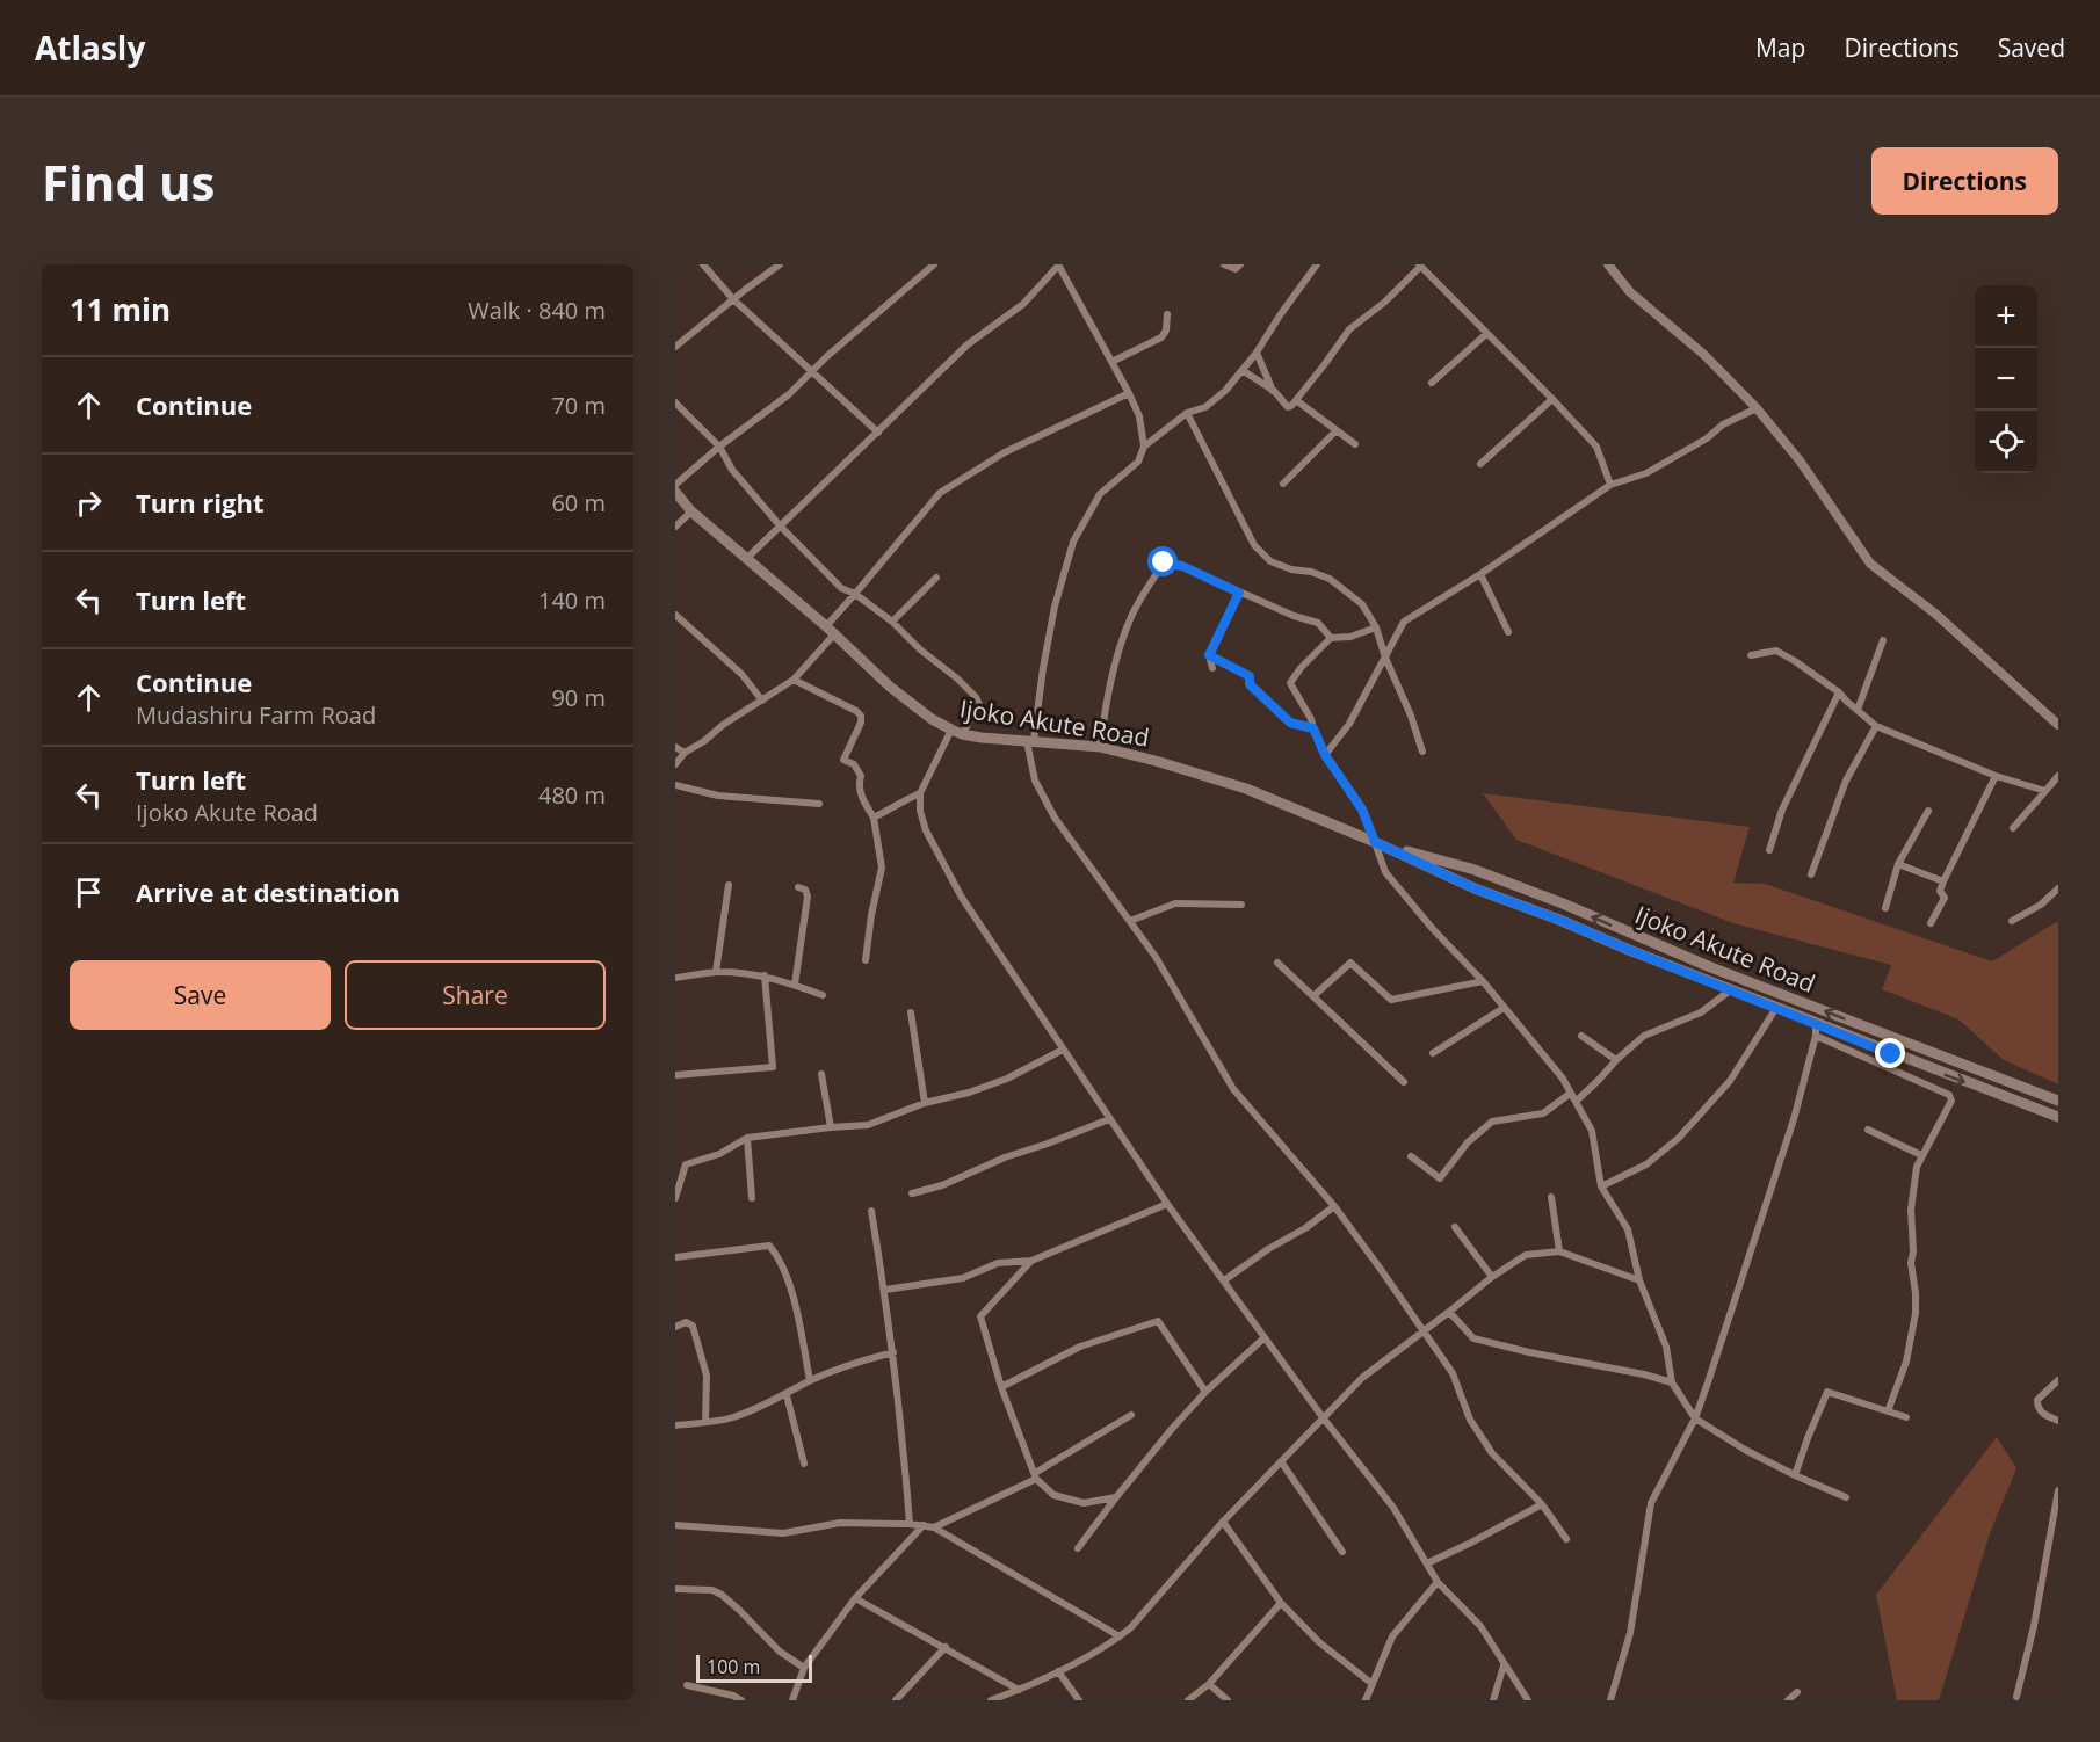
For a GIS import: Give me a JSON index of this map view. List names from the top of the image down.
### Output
{
  "streets": {
    "main road": ["Ijoko Akute Road"]
  },
  "scale_bar": "100 m",
  "page": {
    "header": "Atlasly",
    "nav": ["Map", "Directions", "Saved"],
    "buttons": [
      "Directions",
      ["Save", "Share"]
    ],
    "title": "Find us",
    "heading": ["11 min", "Walk · 840 m"],
    "map_buttons": ["+", "−"],
    "list": [
      ["Continue", "70 m"],
      ["Turn right", "60 m"],
      ["Turn left", "140 m"],
      ["Continue", "Mudashiru Farm Road", "90 m"],
      ["Turn left", "Ijoko Akute Road", "480 m"],
      "Arrive at destination"
    ],
    "scale": "100 m"
  }
}
